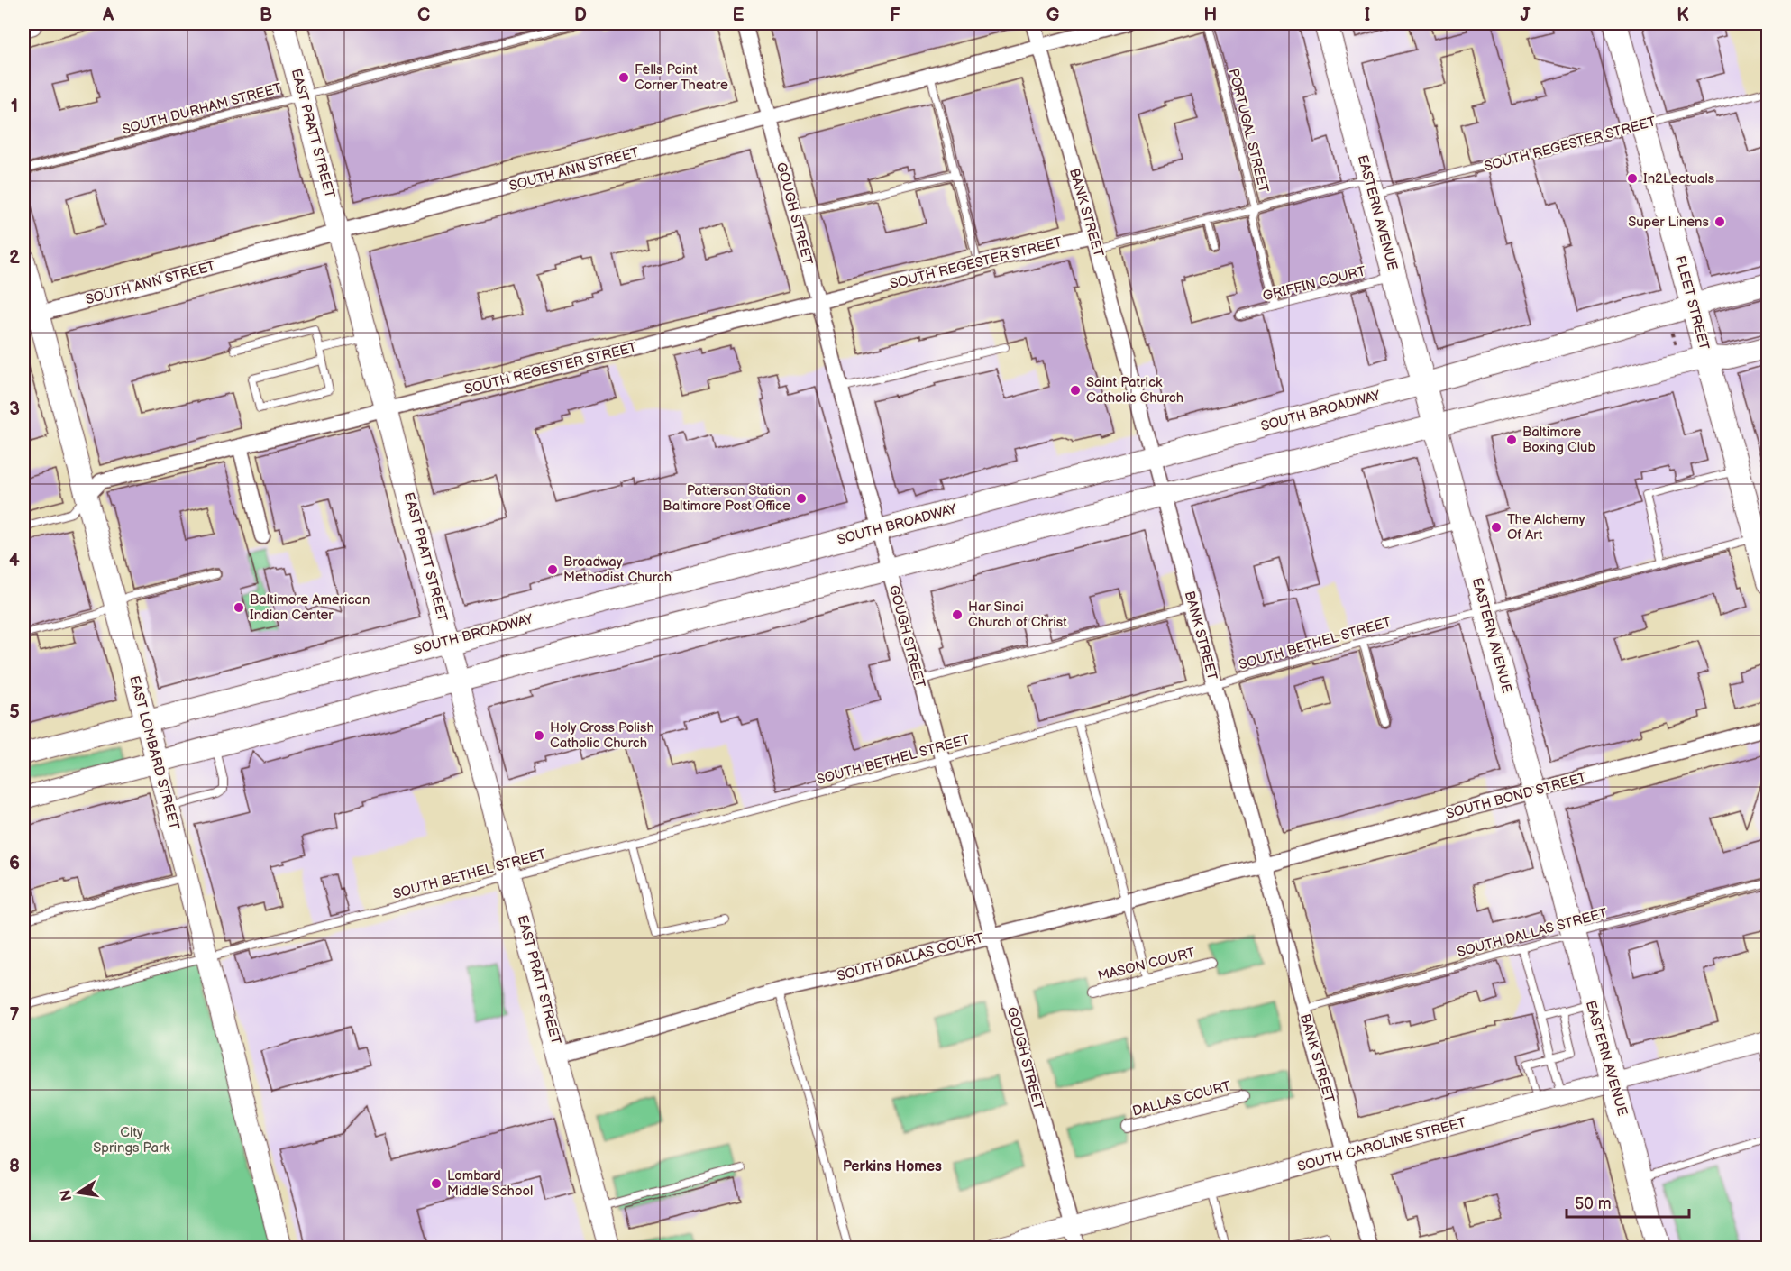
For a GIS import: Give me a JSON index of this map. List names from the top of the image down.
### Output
{
  "streets": {
    "main road": [
      "EAST PRATT STREET",
      "EASTERN AVENUE",
      "FLEET STREET",
      "SOUTH BROADWAY",
      "EAST LOMBARD STREET"
    ],
    "street": [
      "SOUTH REGESTER STREET",
      "SOUTH ANN STREET",
      "BANK STREET",
      "GOUGH STREET",
      "SOUTH BOND STREET",
      "SOUTH DALLAS COURT",
      "MASON COURT",
      "DALLAS COURT",
      "SOUTH CAROLINE STREET"
    ],
    "lane": [
      "SOUTH DURHAM STREET",
      "PORTUGAL STREET",
      "GRIFFIN COURT",
      "SOUTH BETHEL STREET",
      "SOUTH DALLAS STREET"
    ]
  },
  "crossings": [
    ["SOUTH DURHAM STREET", "EAST PRATT STREET"],
    ["PORTUGAL STREET", "SOUTH REGESTER STREET"],
    ["PORTUGAL STREET", "GRIFFIN COURT"],
    ["EAST PRATT STREET", "SOUTH REGESTER STREET"],
    ["EAST PRATT STREET", "SOUTH ANN STREET"],
    ["EAST PRATT STREET", "SOUTH BROADWAY"],
    ["EAST PRATT STREET", "SOUTH BETHEL STREET"],
    ["EAST PRATT STREET", "SOUTH DALLAS COURT"],
    ["SOUTH REGESTER STREET", "BANK STREET"],
    ["SOUTH REGESTER STREET", "EASTERN AVENUE"],
    ["SOUTH REGESTER STREET", "GOUGH STREET"],
    ["SOUTH REGESTER STREET", "FLEET STREET"],
    ["SOUTH REGESTER STREET", "EAST LOMBARD STREET"],
    ["SOUTH ANN STREET", "BANK STREET"],
    ["SOUTH ANN STREET", "GOUGH STREET"],
    ["SOUTH ANN STREET", "EAST LOMBARD STREET"],
    ["BANK STREET", "SOUTH BROADWAY"],
    ["BANK STREET", "SOUTH BETHEL STREET"],
    ["BANK STREET", "SOUTH BOND STREET"],
    ["BANK STREET", "SOUTH DALLAS STREET"],
    ["BANK STREET", "SOUTH DALLAS COURT"],
    ["BANK STREET", "SOUTH CAROLINE STREET"],
    ["EASTERN AVENUE", "GRIFFIN COURT"],
    ["EASTERN AVENUE", "SOUTH BROADWAY"],
    ["EASTERN AVENUE", "SOUTH BETHEL STREET"],
    ["EASTERN AVENUE", "SOUTH BOND STREET"],
    ["EASTERN AVENUE", "SOUTH DALLAS STREET"],
    ["EASTERN AVENUE", "SOUTH CAROLINE STREET"],
    ["GOUGH STREET", "SOUTH BROADWAY"],
    ["GOUGH STREET", "SOUTH BETHEL STREET"],
    ["GOUGH STREET", "SOUTH DALLAS COURT"],
    ["GOUGH STREET", "SOUTH CAROLINE STREET"],
    ["FLEET STREET", "SOUTH BROADWAY"],
    ["FLEET STREET", "SOUTH BETHEL STREET"],
    ["SOUTH BROADWAY", "EAST LOMBARD STREET"],
    ["SOUTH BETHEL STREET", "EAST LOMBARD STREET"],
    ["SOUTH BOND STREET", "SOUTH DALLAS COURT"]
  ],
  "districts": ["Perkins Homes"],
  "parks": ["City Springs Park"],
  "places": [
    "Fells Point Corner Theatre",
    "In2Lectuals",
    "Super Linens",
    "Saint Patrick Catholic Church",
    "Baltimore Boxing Club",
    "Patterson Station Baltimore Post Office",
    "The Alchemy Of Art",
    "Broadway Methodist Church",
    "Baltimore American Indian Center",
    "Har Sinai Church of Christ",
    "Holy Cross Polish Catholic Church",
    "Lombard Middle School"
  ],
  "scale_bar": "50 m",
  "north": "left",
  "grid": {
    "columns": [
      "A",
      "B",
      "C",
      "D",
      "E",
      "F",
      "G",
      "H",
      "I",
      "J",
      "K"
    ],
    "rows": [
      "1",
      "2",
      "3",
      "4",
      "5",
      "6",
      "7",
      "8"
    ]
  }
}
